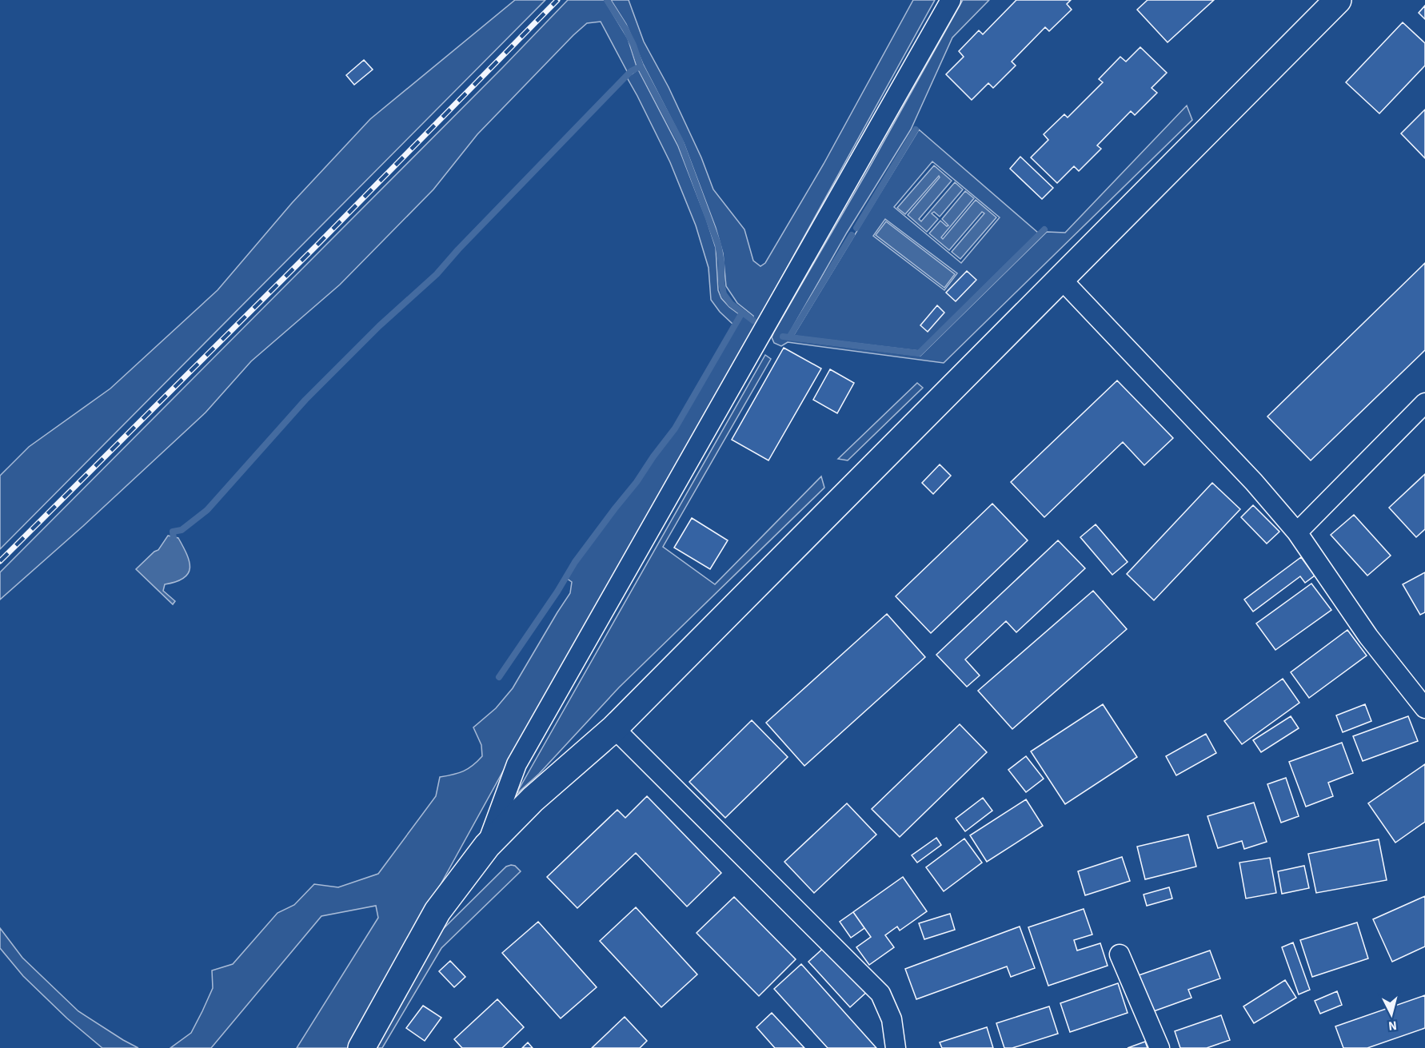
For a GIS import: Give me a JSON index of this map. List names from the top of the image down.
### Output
{
  "north": "bottom"
}
